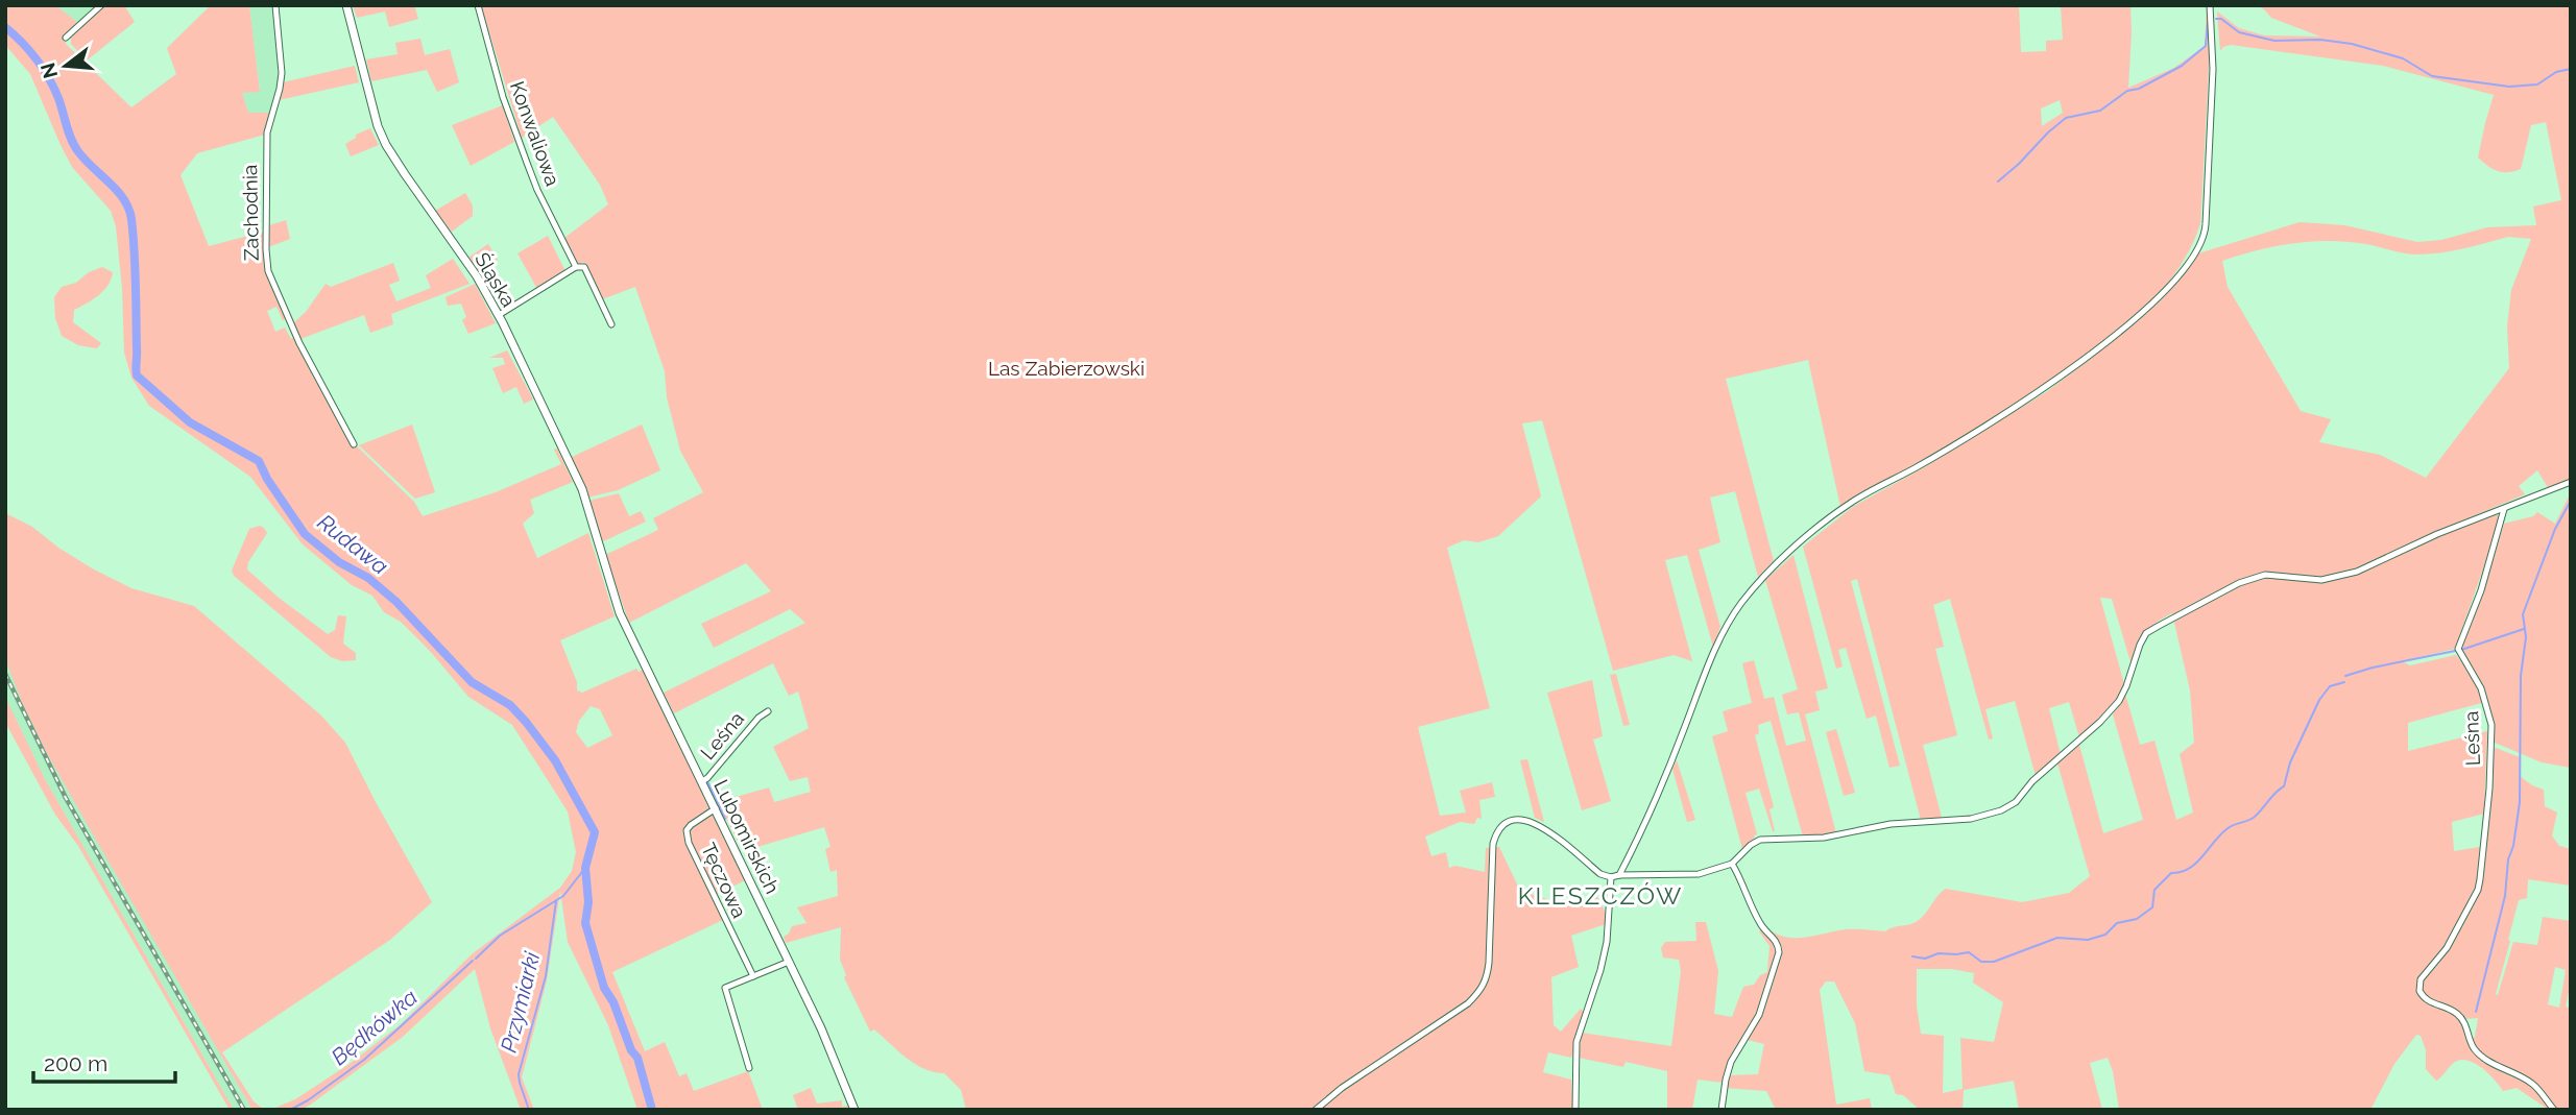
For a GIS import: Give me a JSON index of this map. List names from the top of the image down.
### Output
{
  "streets": {
    "main road": ["Śląska", "Lubomirskich"],
    "street": [
      "Konwaliowa",
      "Zachodnia",
      "Leśna",
      "Tęczowa"
    ]
  },
  "crossings": [
    ["Śląska", "Lubomirskich"],
    ["Leśna", "Lubomirskich"],
    ["Lubomirskich", "Tęczowa"]
  ],
  "districts": ["KLESZCZÓW"],
  "water": ["Rudawa", "Przymiarki", "Będkówka"],
  "parks": ["Las Zabierzowski"],
  "scale_bar": "200 m",
  "north": "left"
}
